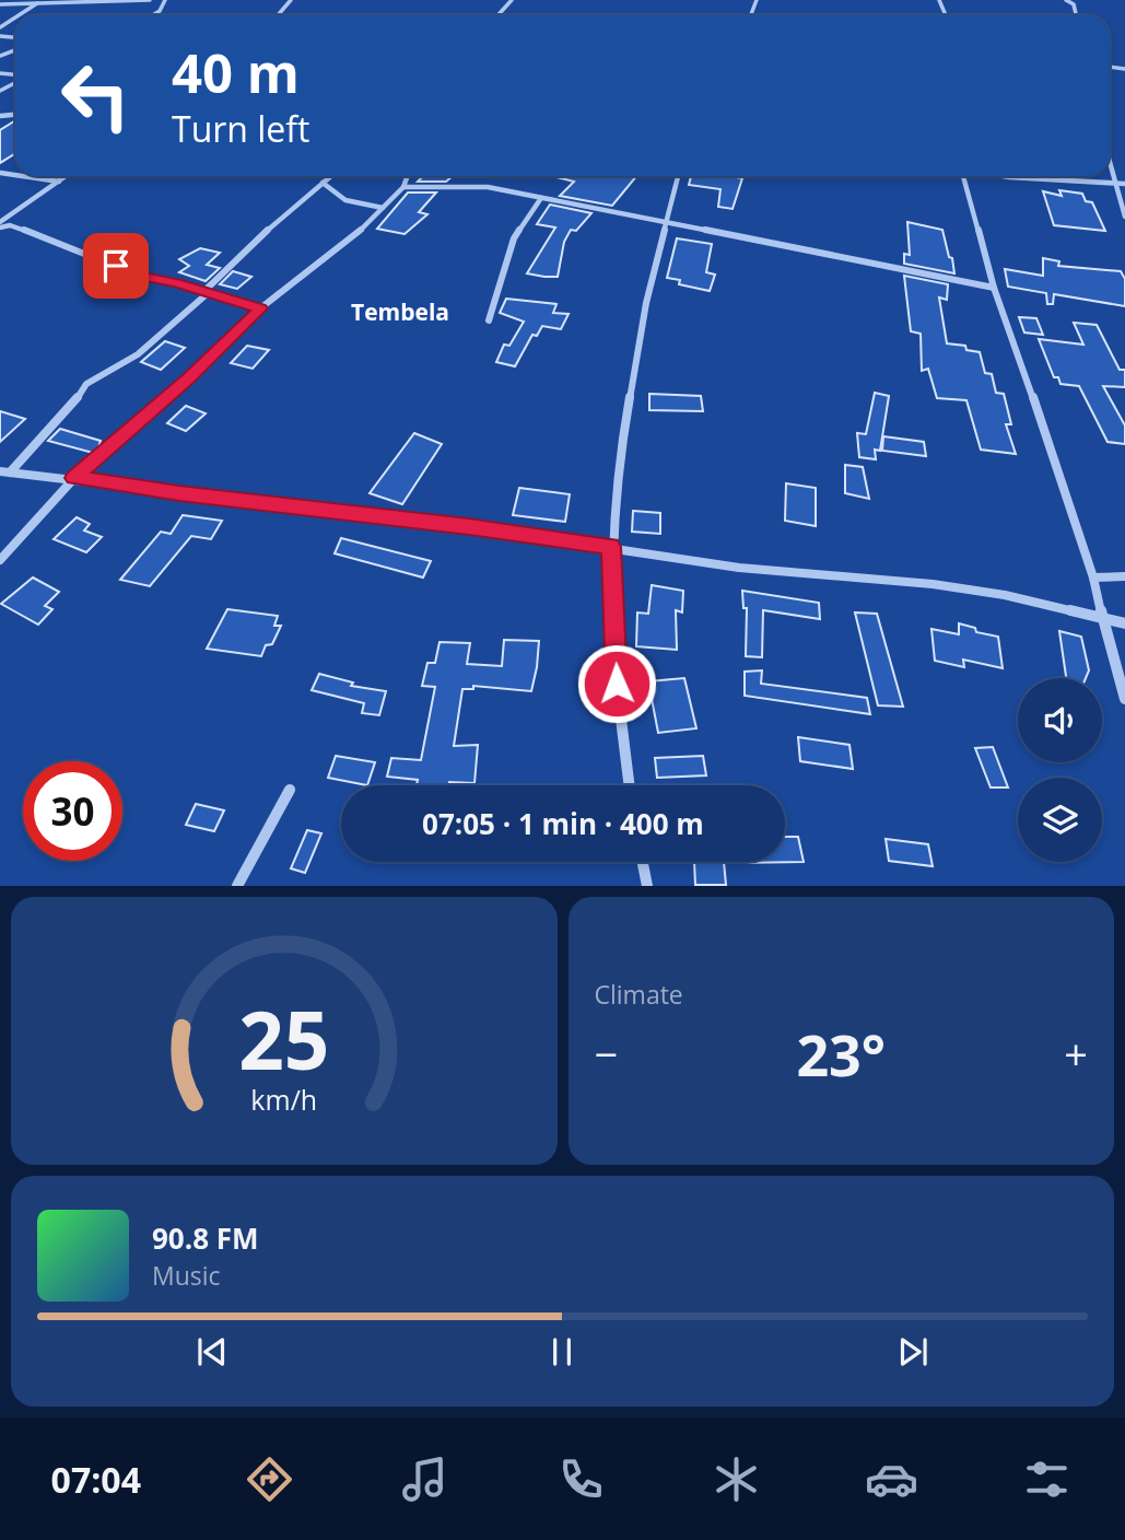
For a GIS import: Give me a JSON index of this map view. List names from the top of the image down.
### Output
{
  "districts": ["Tembela"],
  "page": {
    "turn": ["40 m", "Turn left"],
    "limit": "30",
    "trip": "07:05 · 1 min · 400 m",
    "tile": "Climate",
    "heat": ["−", "23°", "+"],
    "song": ["90.8 FM", "Music"],
    "tabs": "07:04",
    "gauge": ["25", "km/h"]
  }
}
